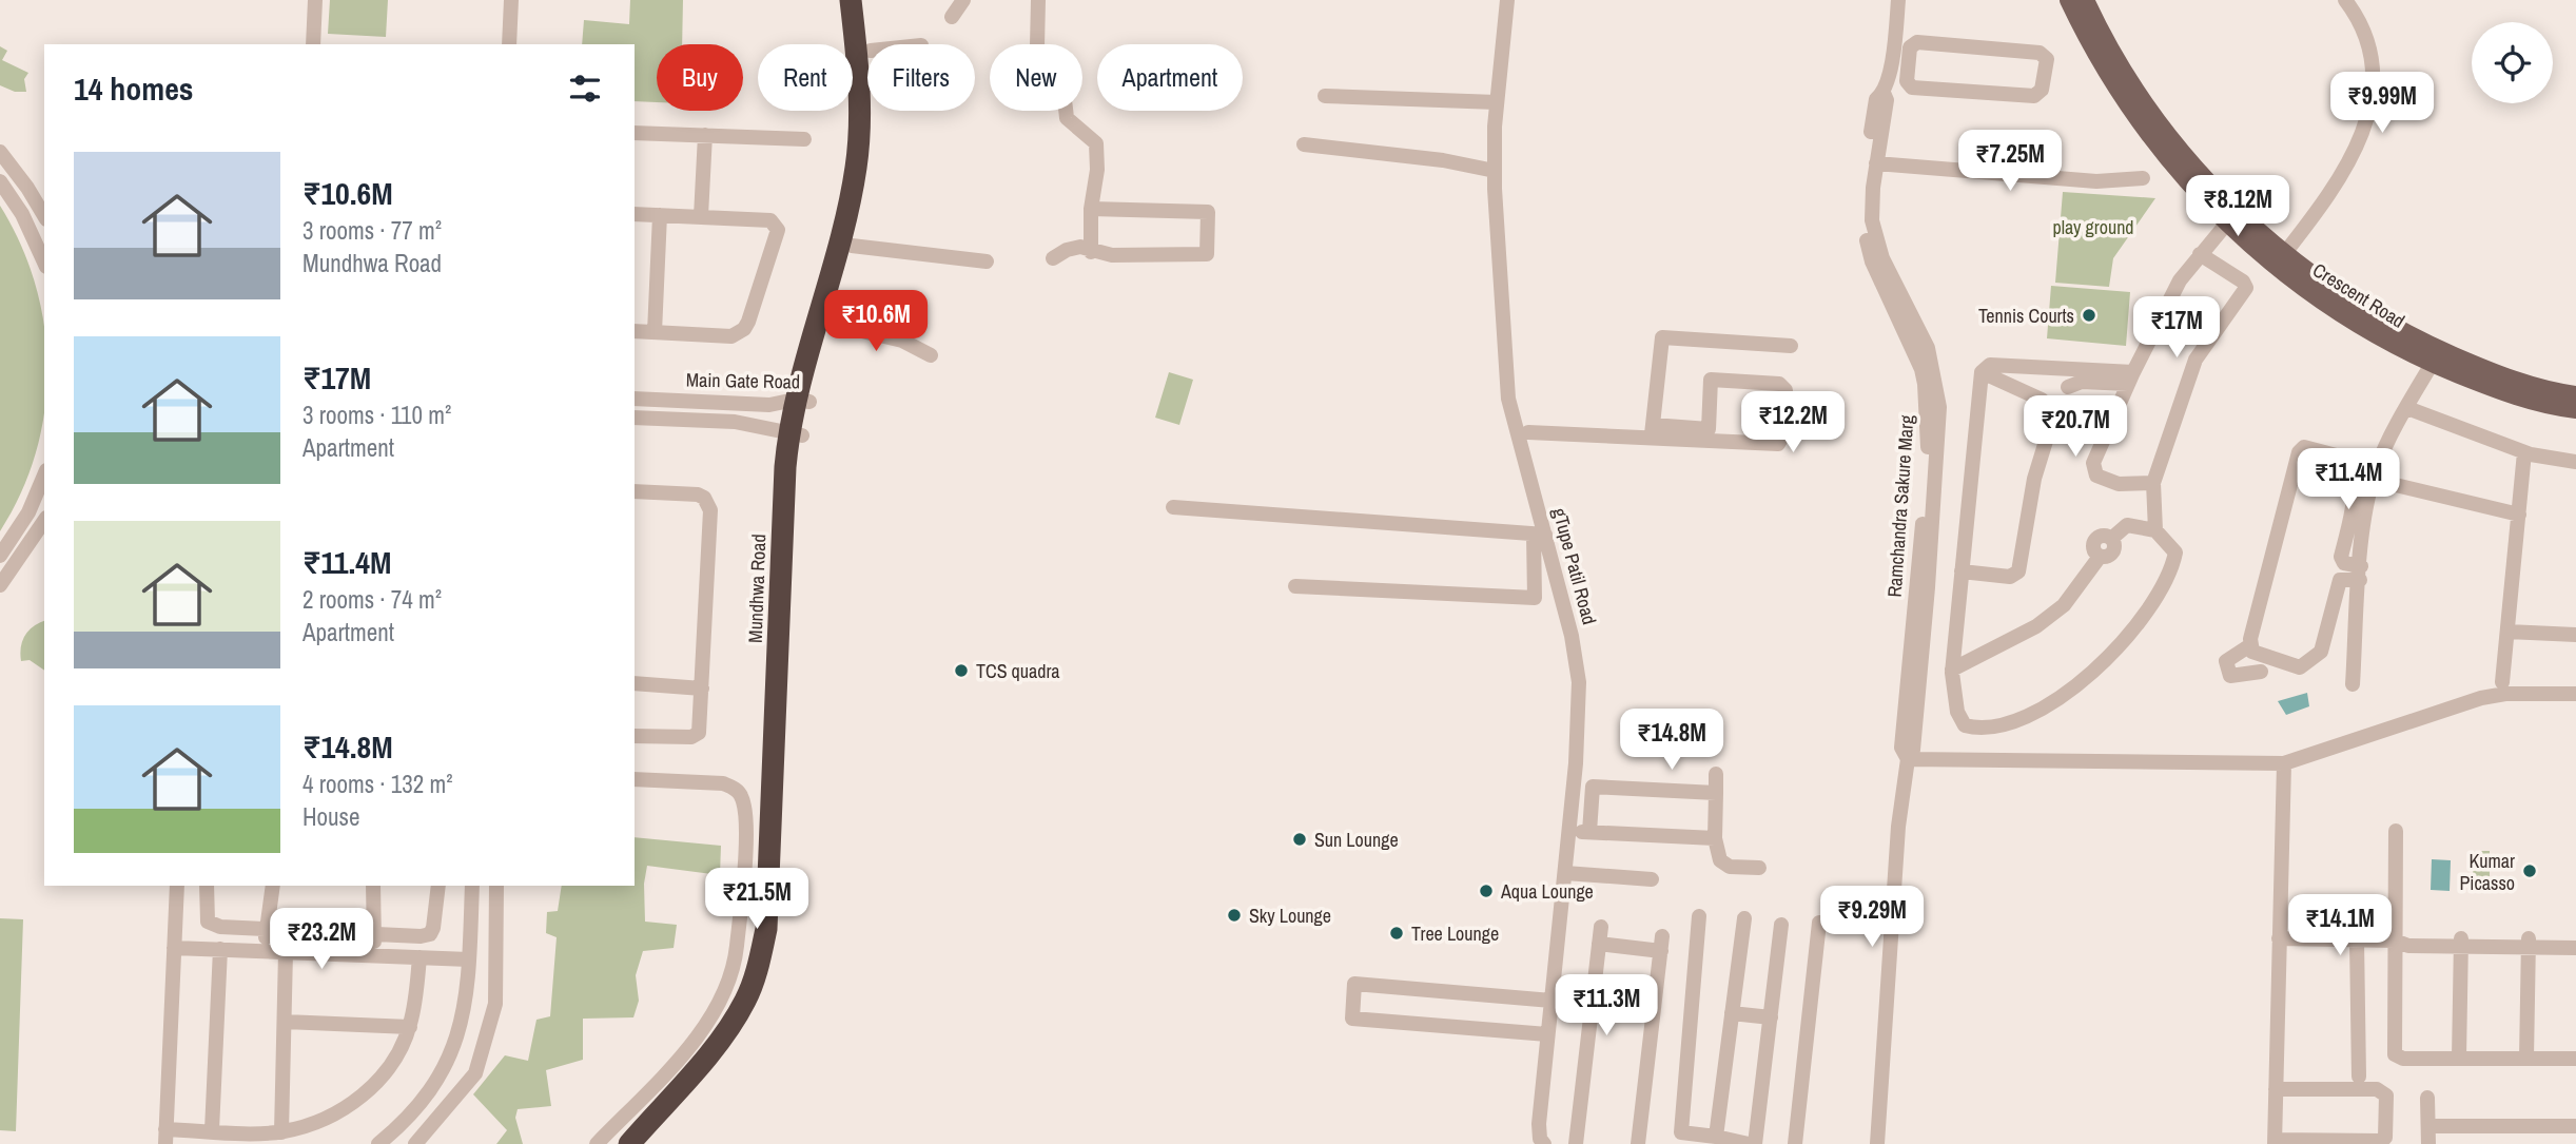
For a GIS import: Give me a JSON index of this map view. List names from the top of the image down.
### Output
{
  "streets": {
    "highway": ["Mundhwa Road"],
    "main road": ["Crescent Road"],
    "street": ["Main Gate Road", "Ramchandra Sakure Marg", "gTupe Patil Road"]
  },
  "crossings": [
    ["Main Gate Road", "Mundhwa Road"]
  ],
  "parks": ["play ground"],
  "places": [
    "Tennis Courts",
    "TCS quadra",
    "Sun Lounge",
    "Kumar Picasso",
    "Aqua Lounge",
    "Sky Lounge",
    "Tree Lounge"
  ],
  "page": {
    "chip": [
      "Buy",
      "Rent",
      "Filters",
      "New",
      "Apartment"
    ],
    "heading": "14 homes",
    "price": [
      "₹9.99M",
      "₹7.25M",
      "₹8.12M",
      "₹10.6M",
      "₹17M",
      "₹12.2M",
      "₹20.7M",
      "₹11.4M",
      "₹14.8M",
      "₹21.5M",
      "₹9.29M",
      "₹14.1M",
      "₹23.2M",
      "₹11.3M"
    ],
    "list": [
      {
        "name": "₹10.6M",
        "note": "3 rooms · 77 m² · Mundhwa Road"
      },
      {
        "name": "₹17M",
        "note": "3 rooms · 110 m² · Apartment"
      },
      {
        "name": "₹11.4M",
        "note": "2 rooms · 74 m² · Apartment"
      },
      {
        "name": "₹14.8M",
        "note": "4 rooms · 132 m² · House"
      }
    ]
  }
}
